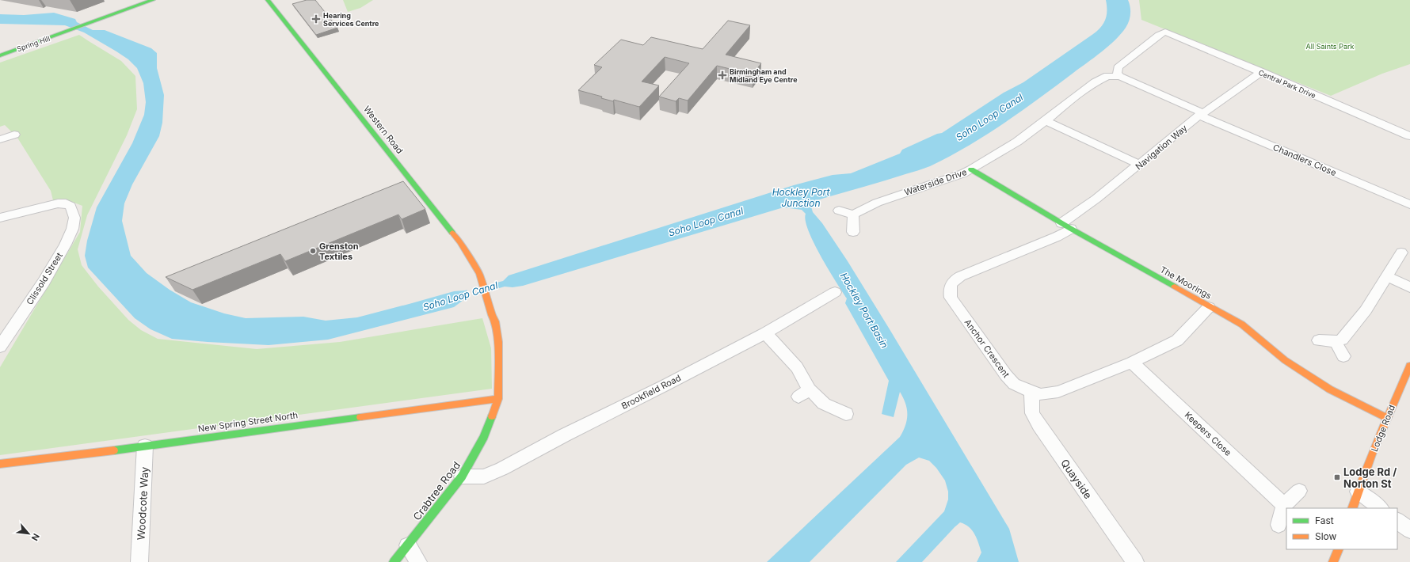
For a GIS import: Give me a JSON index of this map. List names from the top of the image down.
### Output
{
  "streets": {
    "street": [
      "Spring Hill",
      "Central Park Drive",
      "Western Road",
      "Navigation Way",
      "Chandlers Close",
      "Waterside Drive",
      "Clissold Street",
      "The Moorings",
      "Anchor Crescent",
      "Brookfield Road",
      "New Spring Street North",
      "Lodge Road",
      "Keepers Close",
      "Quayside",
      "Crabtree Road",
      "Woodcote Way"
    ]
  },
  "crossings": [
    ["Central Park Drive", "Navigation Way"],
    ["Central Park Drive", "Waterside Drive"],
    ["Western Road", "Crabtree Road"],
    ["Navigation Way", "Chandlers Close"],
    ["Navigation Way", "Waterside Drive"],
    ["Navigation Way", "The Moorings"],
    ["Navigation Way", "Anchor Crescent"],
    ["Chandlers Close", "Waterside Drive"],
    ["Waterside Drive", "The Moorings"],
    ["The Moorings", "Anchor Crescent"],
    ["The Moorings", "Lodge Road"],
    ["Anchor Crescent", "Keepers Close"],
    ["Anchor Crescent", "Quayside"],
    ["Brookfield Road", "Crabtree Road"],
    ["New Spring Street North", "Crabtree Road"],
    ["New Spring Street North", "Woodcote Way"]
  ],
  "water": ["Soho Loop Canal", "Hockley Port Junction", "Hockley Port Basin"],
  "parks": ["All Saints Park"],
  "places": {
    "health": ["Hearing Services Centre", "Birmingham and Midland Eye Centre"],
    "other": ["Grenston Textiles"],
    "transit": ["Lodge Rd / Norton St"]
  },
  "legend": ["Fast", "Slow"],
  "north": "bottom right"
}
